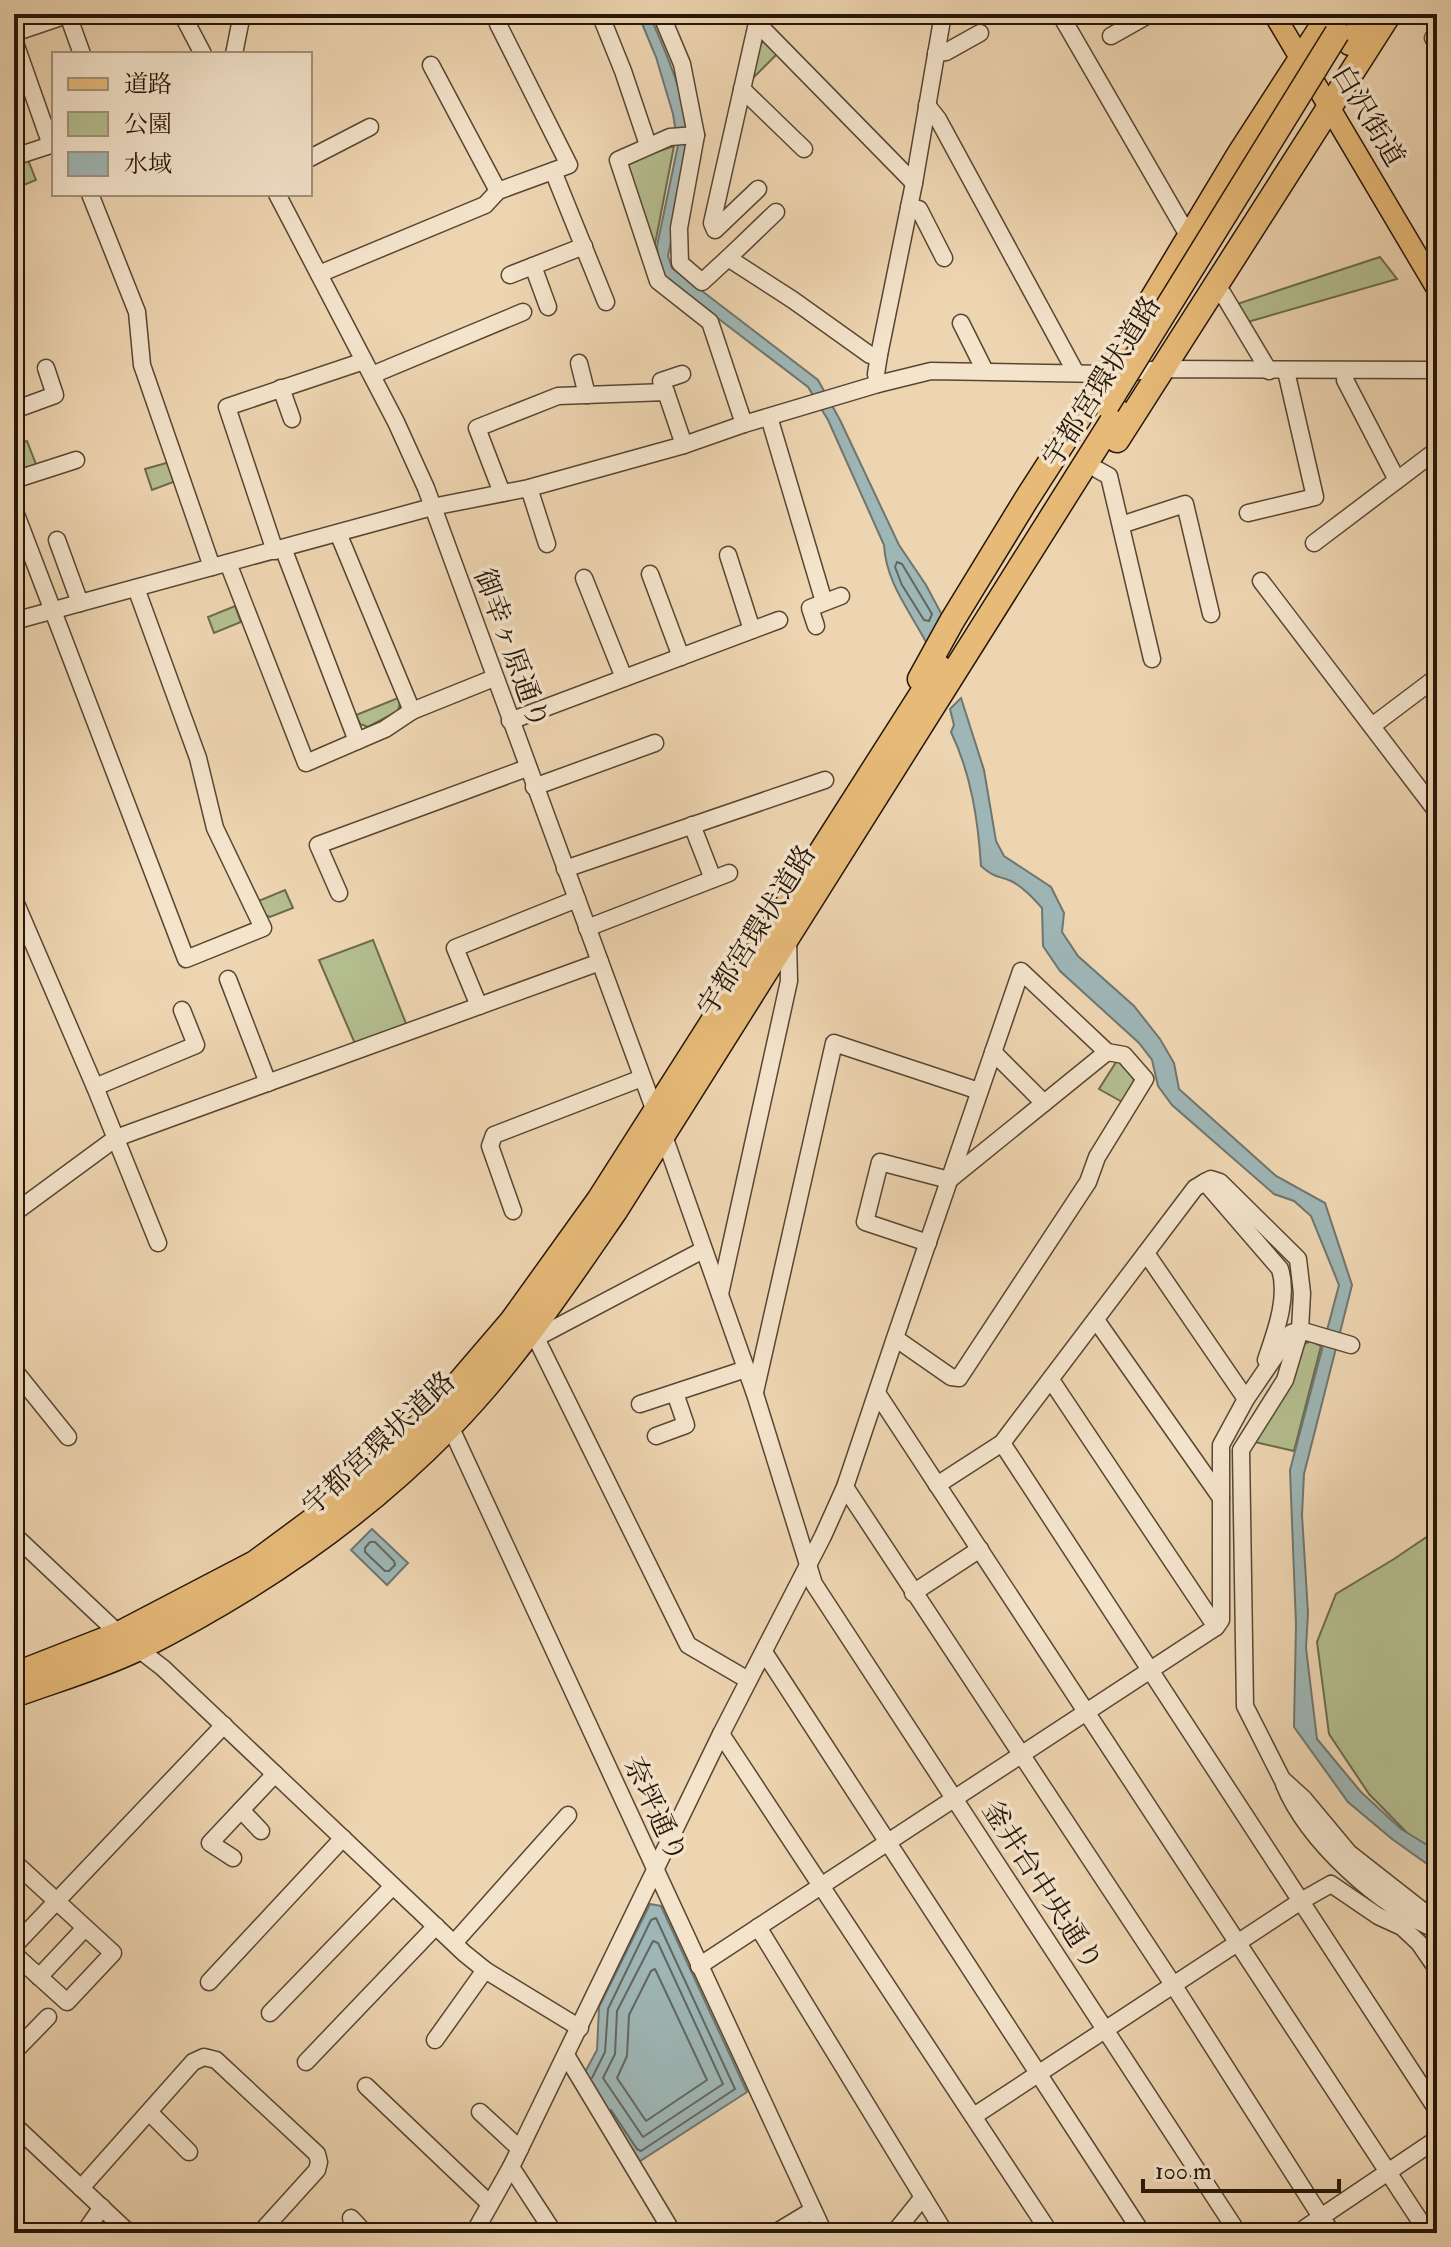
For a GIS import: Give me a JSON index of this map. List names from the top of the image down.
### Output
{
  "streets": {
    "highway": ["宇都宮環状道路"],
    "main road": ["白沢街道"],
    "street": ["御幸ヶ原通り", "奈坪通り", "釜井台中央通り"]
  },
  "crossings": [
    ["宇都宮環状道路", "御幸ヶ原通り"],
    ["宇都宮環状道路", "奈坪通り"],
    ["御幸ヶ原通り", "釜井台中央通り"]
  ],
  "legend": ["道路", "公園", "水域"],
  "scale_bar": "100 m"
}
